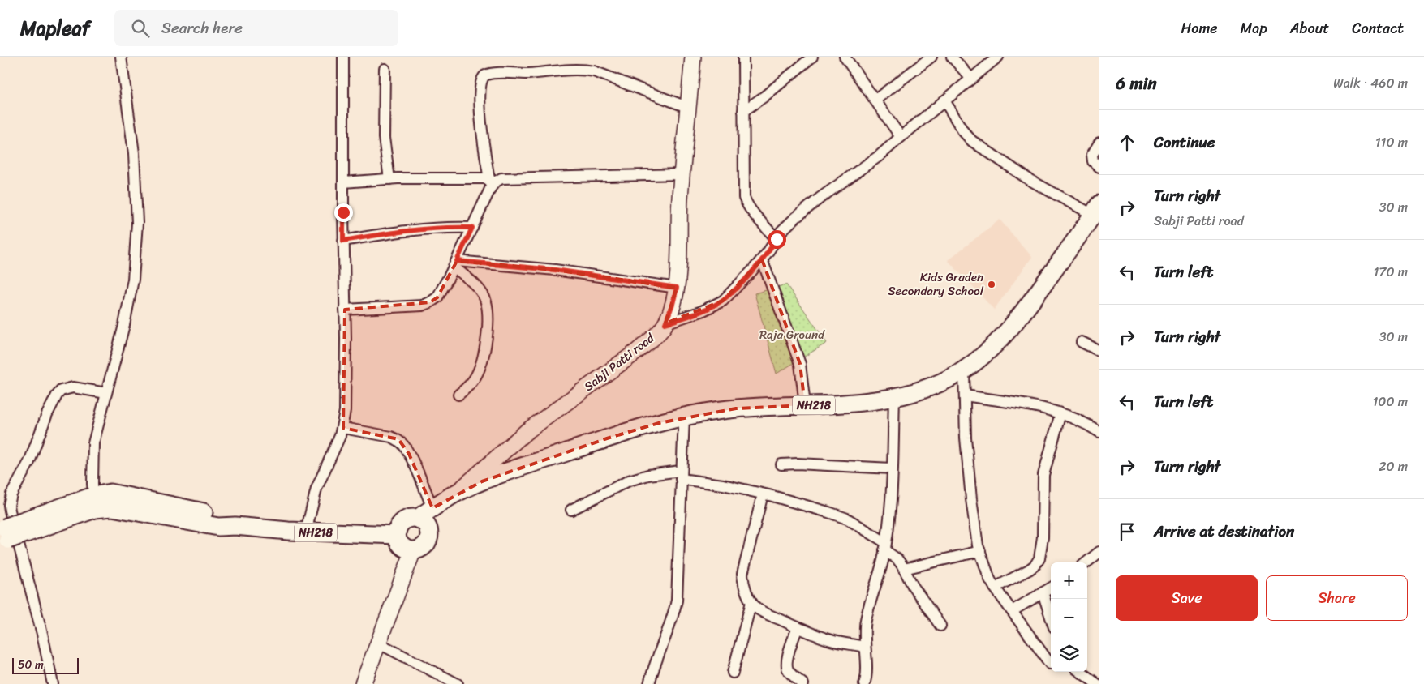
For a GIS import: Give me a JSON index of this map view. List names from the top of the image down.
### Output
{
  "streets": {
    "highway": ["NH218"],
    "main road": ["Sabji Patti road"]
  },
  "crossings": [
    ["Sabji Patti road", "NH218"]
  ],
  "parks": ["Raja Ground"],
  "places": ["Kids Graden Secondary School"],
  "scale_bar": "50 m",
  "page": {
    "header": "Mapleaf",
    "search": "Search here",
    "nav": [
      "Home",
      "Map",
      "About",
      "Contact"
    ],
    "heading": ["6 min", "Walk · 460 m"],
    "list": [
      ["Continue", "110 m"],
      ["Turn right", "Sabji Patti road", "30 m"],
      ["Turn left", "170 m"],
      ["Turn right", "30 m"],
      ["Turn left", "100 m"],
      ["Turn right", "20 m"],
      "Arrive at destination"
    ],
    "map_buttons": ["+", "−"],
    "buttons": ["Save", "Share"],
    "scale": "50 m"
  }
}
